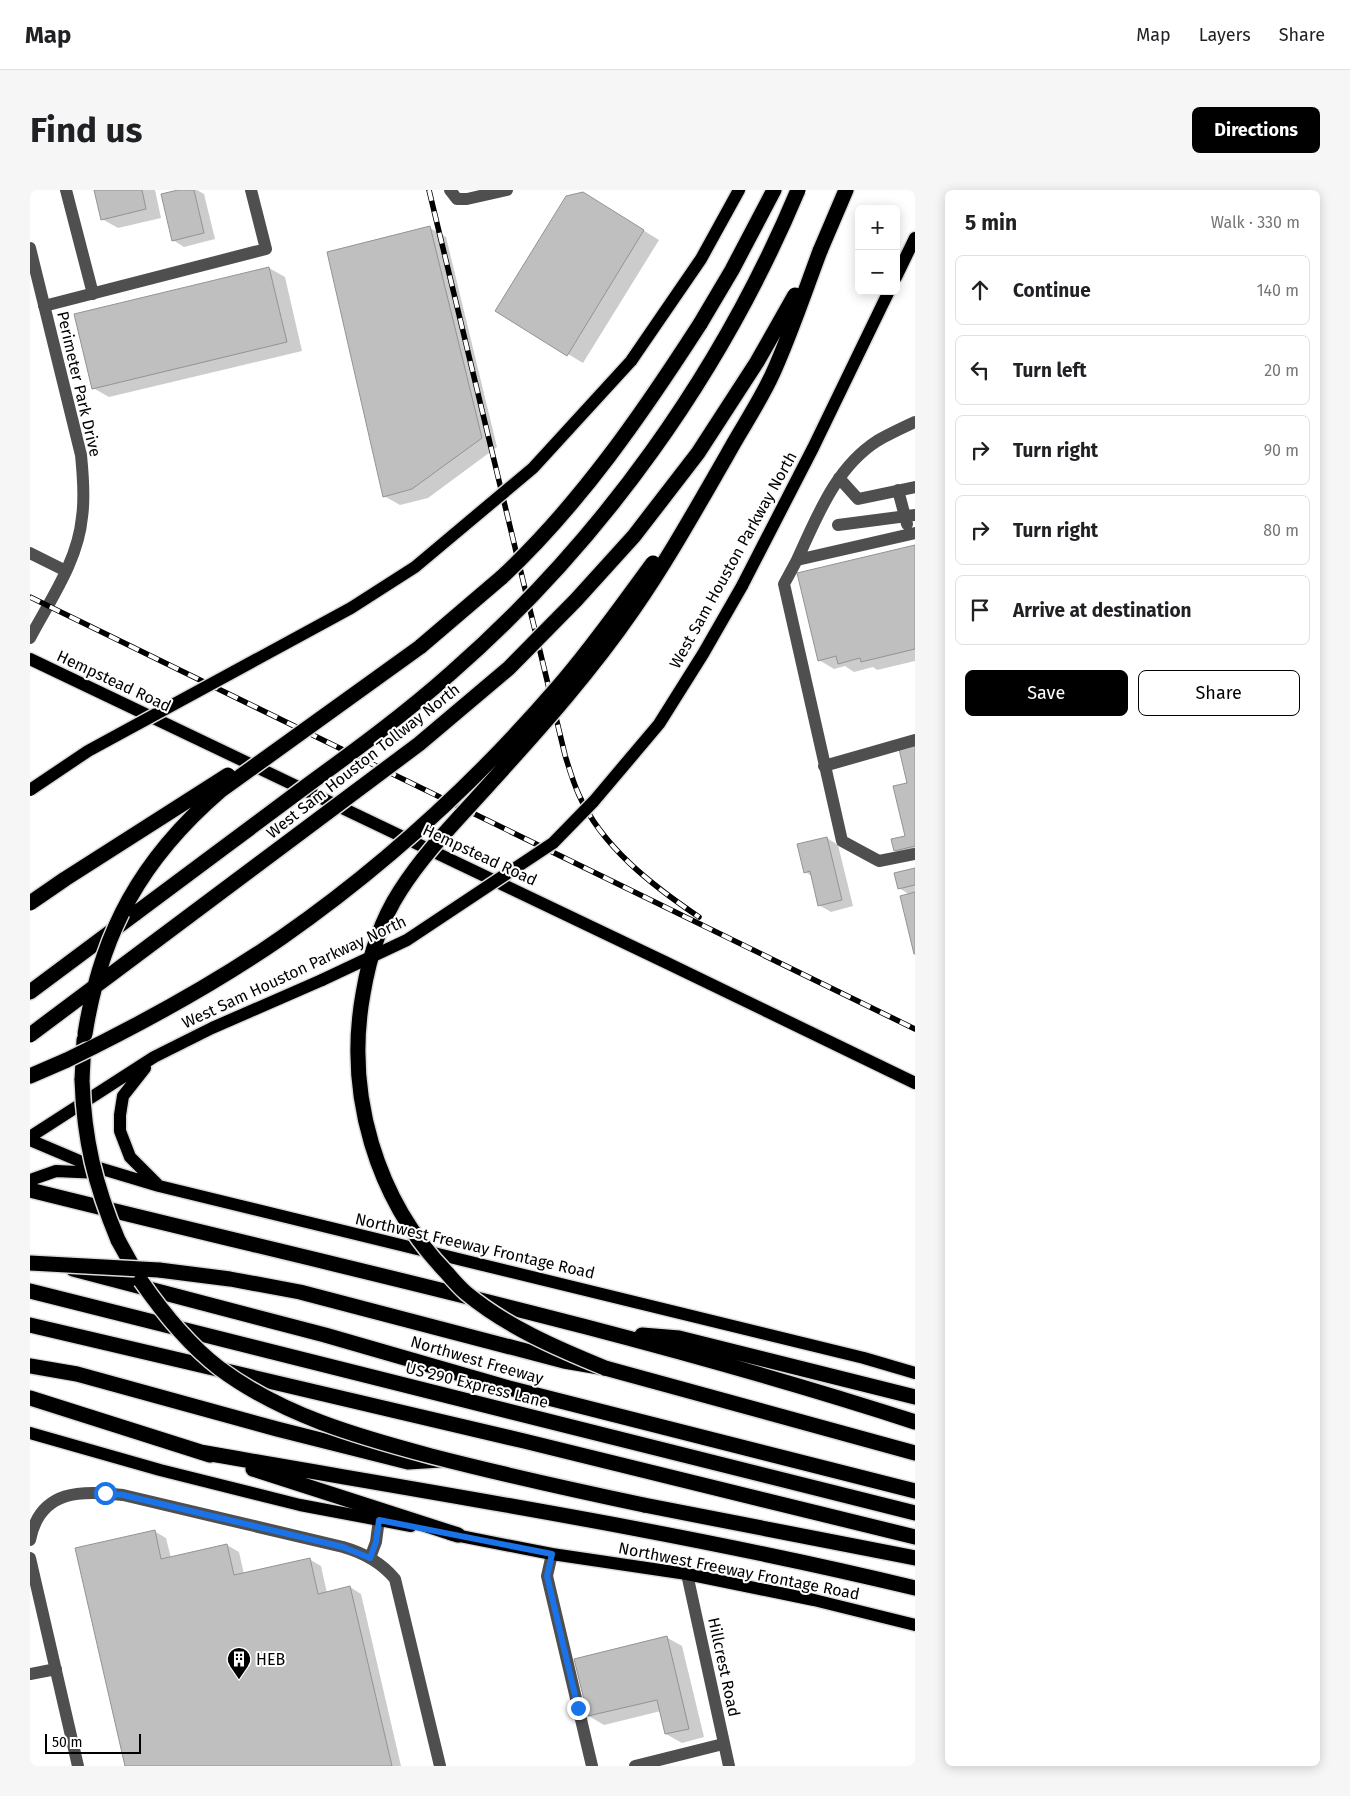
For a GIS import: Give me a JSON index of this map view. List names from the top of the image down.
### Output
{
  "streets": {
    "highway": ["West Sam Houston Tollway North", "Northwest Freeway", "US 290 Express Lane"],
    "main road": ["West Sam Houston Parkway North", "Hempstead Road", "Northwest Freeway Frontage Road"],
    "street": ["Perimeter Park Drive", "Hillcrest Road"]
  },
  "crossings": [
    ["West Sam Houston Parkway North", "Northwest Freeway Frontage Road"],
    ["Northwest Freeway Frontage Road", "Hillcrest Road"]
  ],
  "places": {
    "building": ["HEB"]
  },
  "scale_bar": "50 m",
  "page": {
    "header": "Map",
    "nav": ["Map", "Layers", "Share"],
    "buttons": [
      "Directions",
      ["Save", "Share"]
    ],
    "title": "Find us",
    "heading": ["5 min", "Walk · 330 m"],
    "map_buttons": ["+", "−"],
    "list": [
      ["Continue", "140 m"],
      ["Turn left", "20 m"],
      ["Turn right", "90 m"],
      ["Turn right", "80 m"],
      "Arrive at destination"
    ],
    "scale": "50 m"
  }
}
